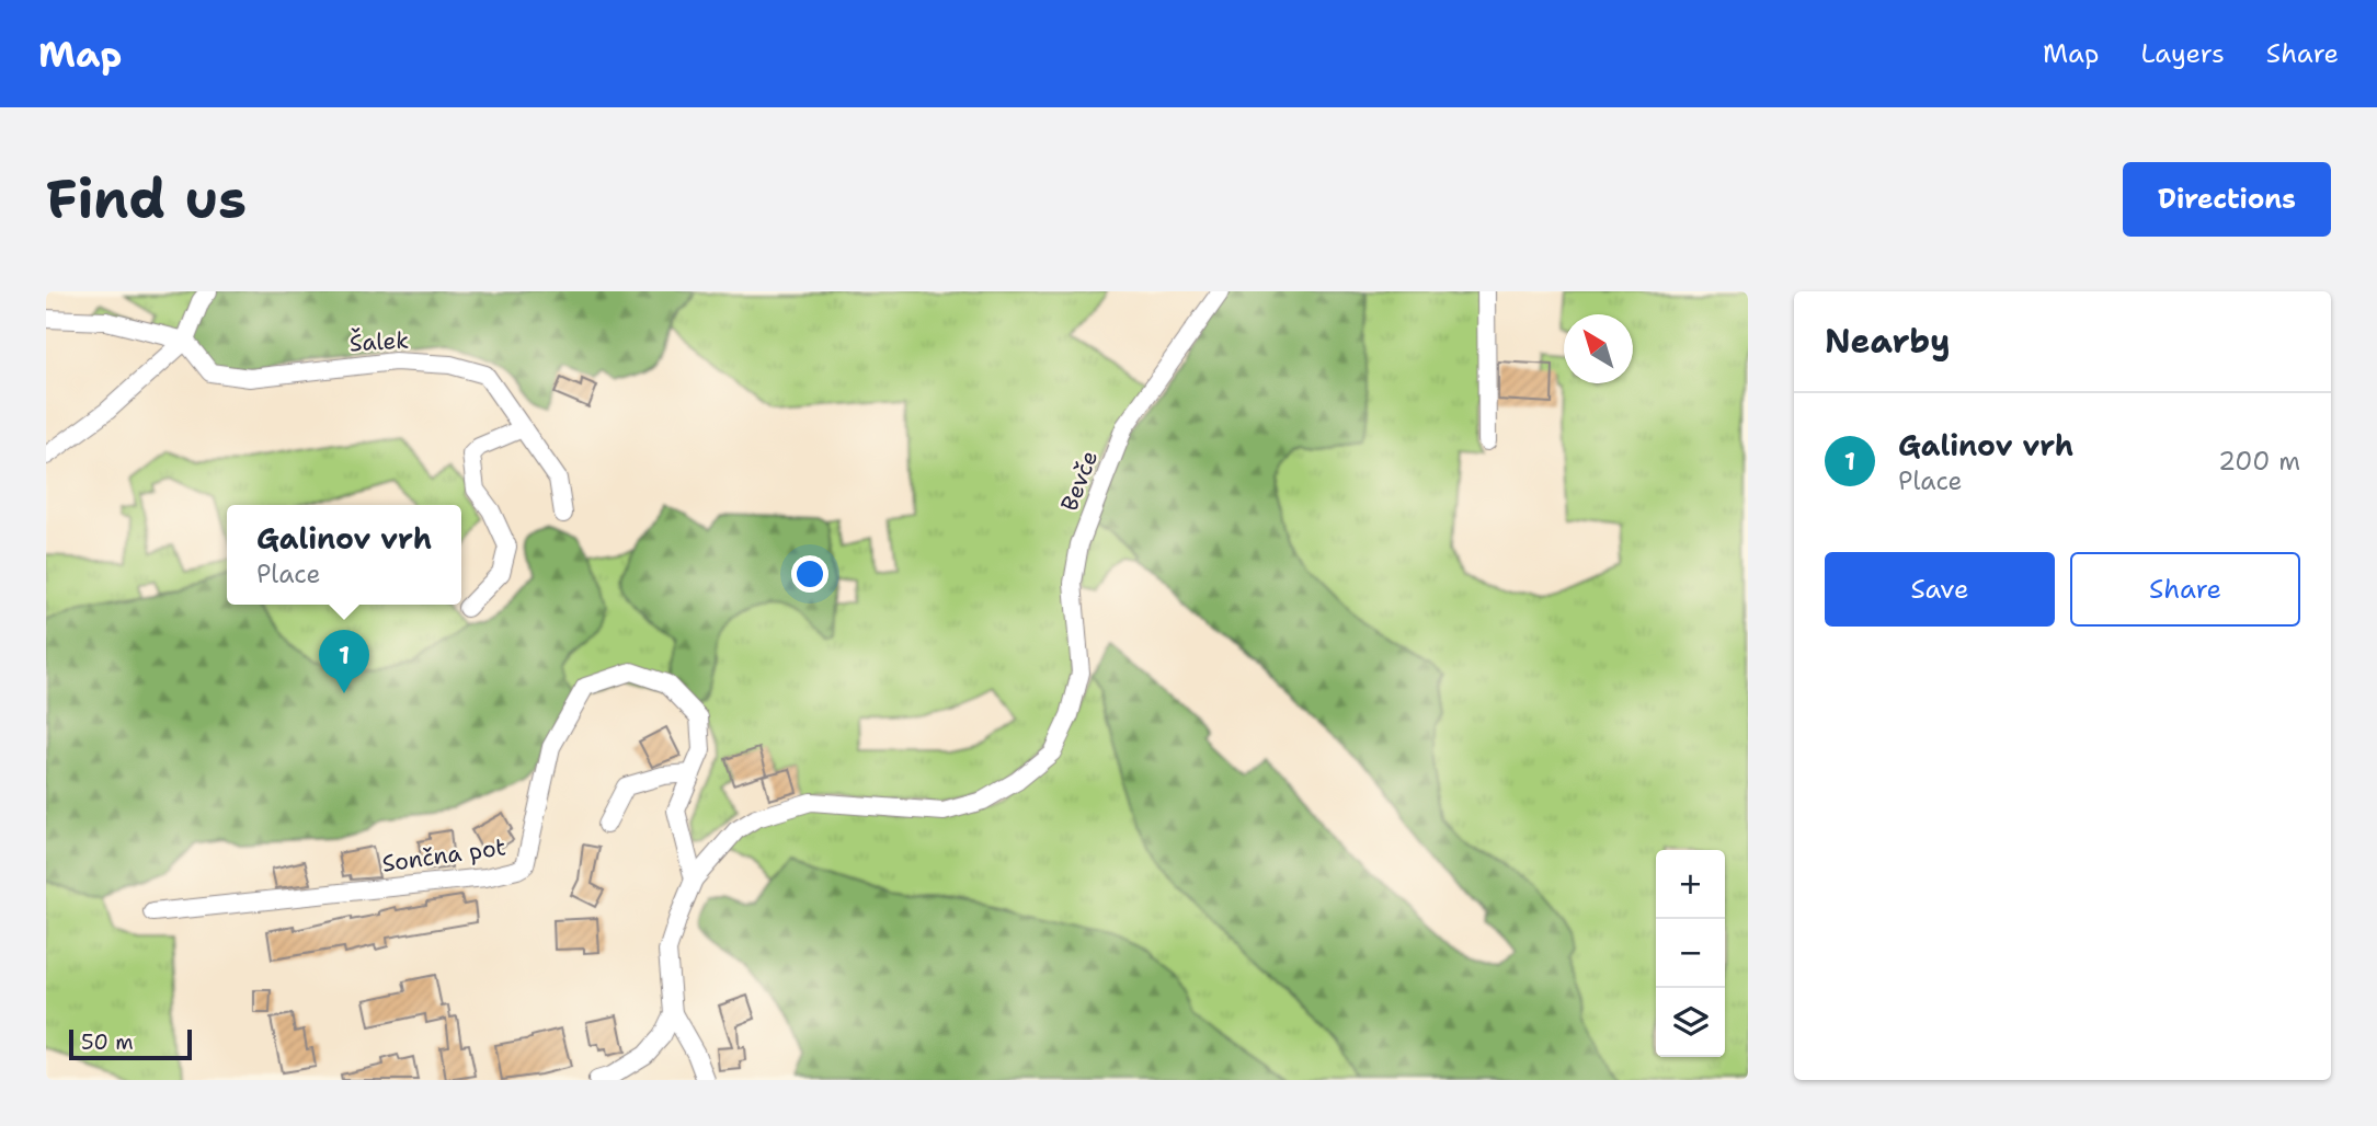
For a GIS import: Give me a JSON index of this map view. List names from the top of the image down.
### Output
{
  "streets": {
    "street": ["Šalek", "Bevče", "Sončna pot"]
  },
  "crossings": [
    ["Bevče", "Sončna pot"]
  ],
  "scale_bar": "50 m",
  "north": "top left",
  "page": {
    "header": "Map",
    "nav": ["Map", "Layers", "Share"],
    "buttons": [
      "Directions",
      ["Save", "Share"]
    ],
    "title": "Find us",
    "heading": "Nearby",
    "list": [
      {
        "mark": "1",
        "name": "Galinov vrh",
        "note": "Place",
        "value": "200 m"
      }
    ],
    "popup": ["Galinov vrh", "Place"],
    "pins": "1",
    "map_buttons": ["+", "−"],
    "scale": "50 m"
  }
}
